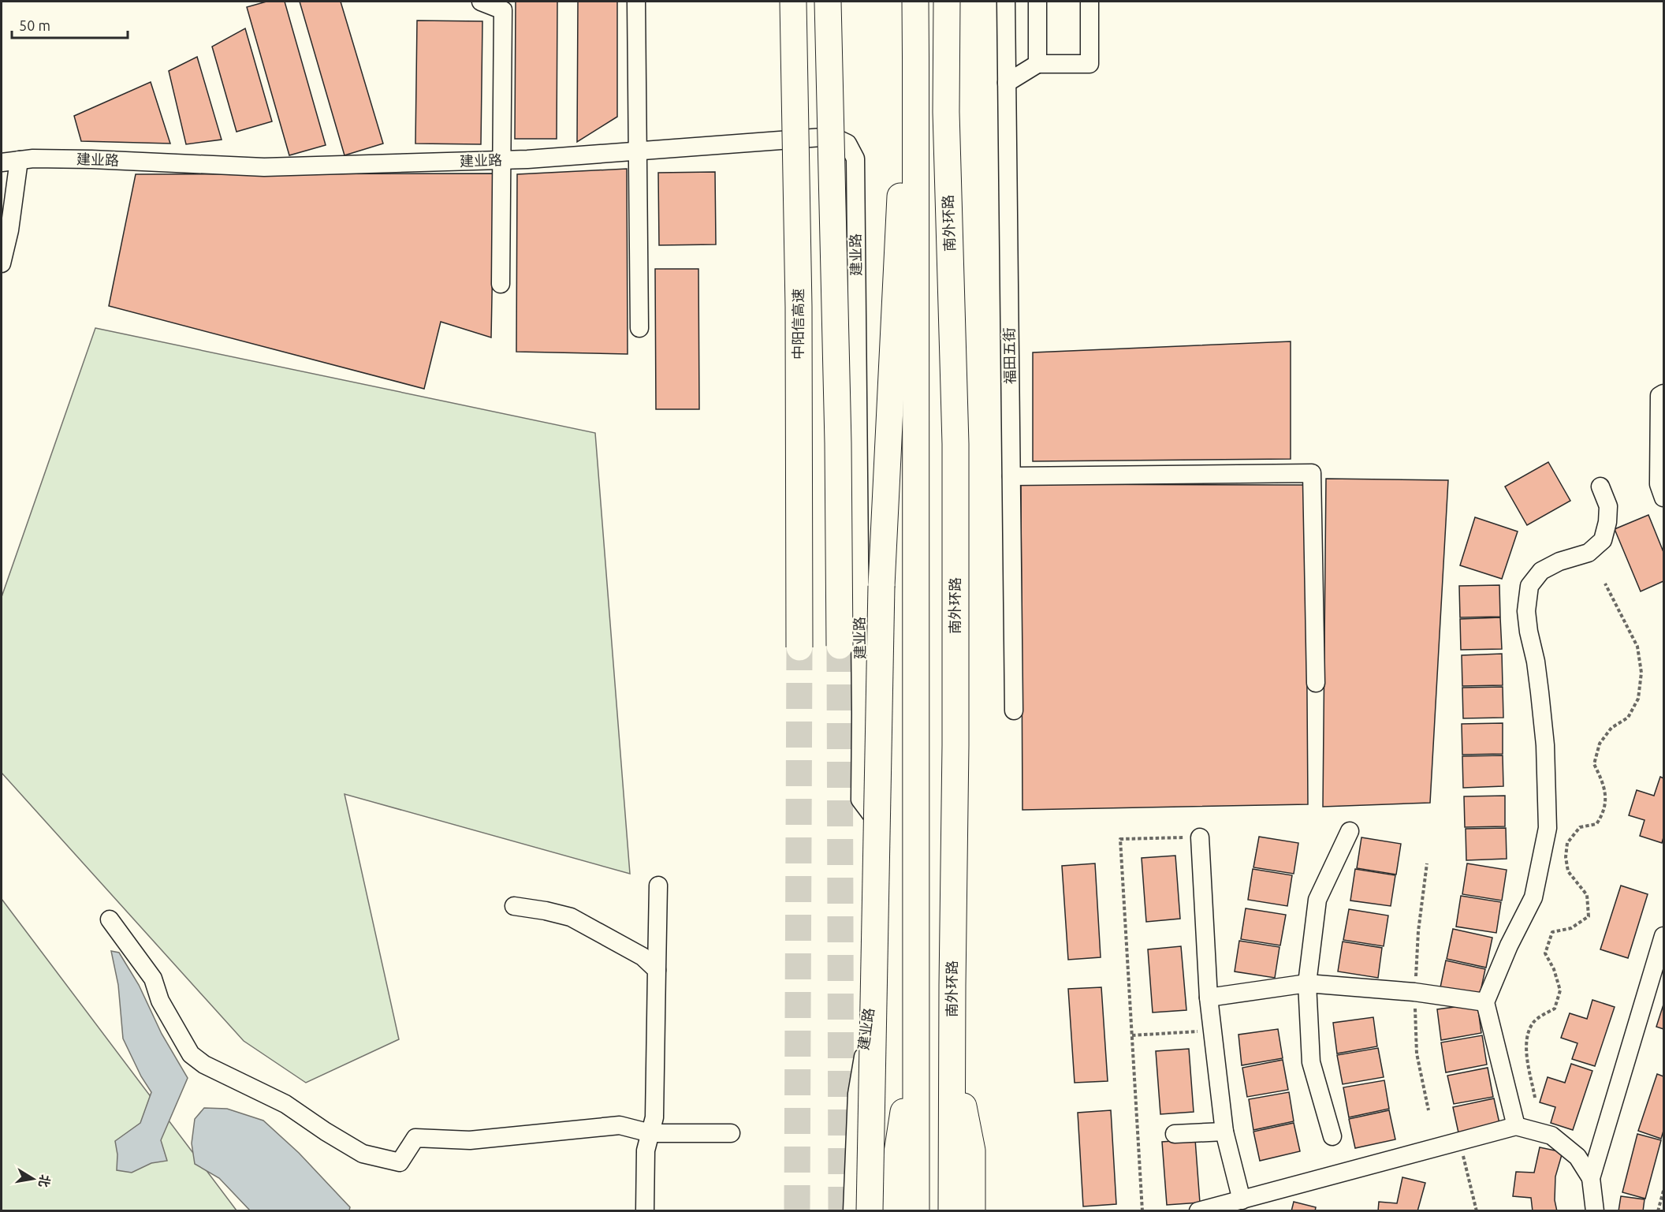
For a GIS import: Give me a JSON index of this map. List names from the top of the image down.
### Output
{
  "streets": {
    "highway": ["南外环路", "中阳信高速"],
    "street": ["建业路", "福田五街"]
  },
  "scale_bar": "50 m",
  "north": "right"
}
